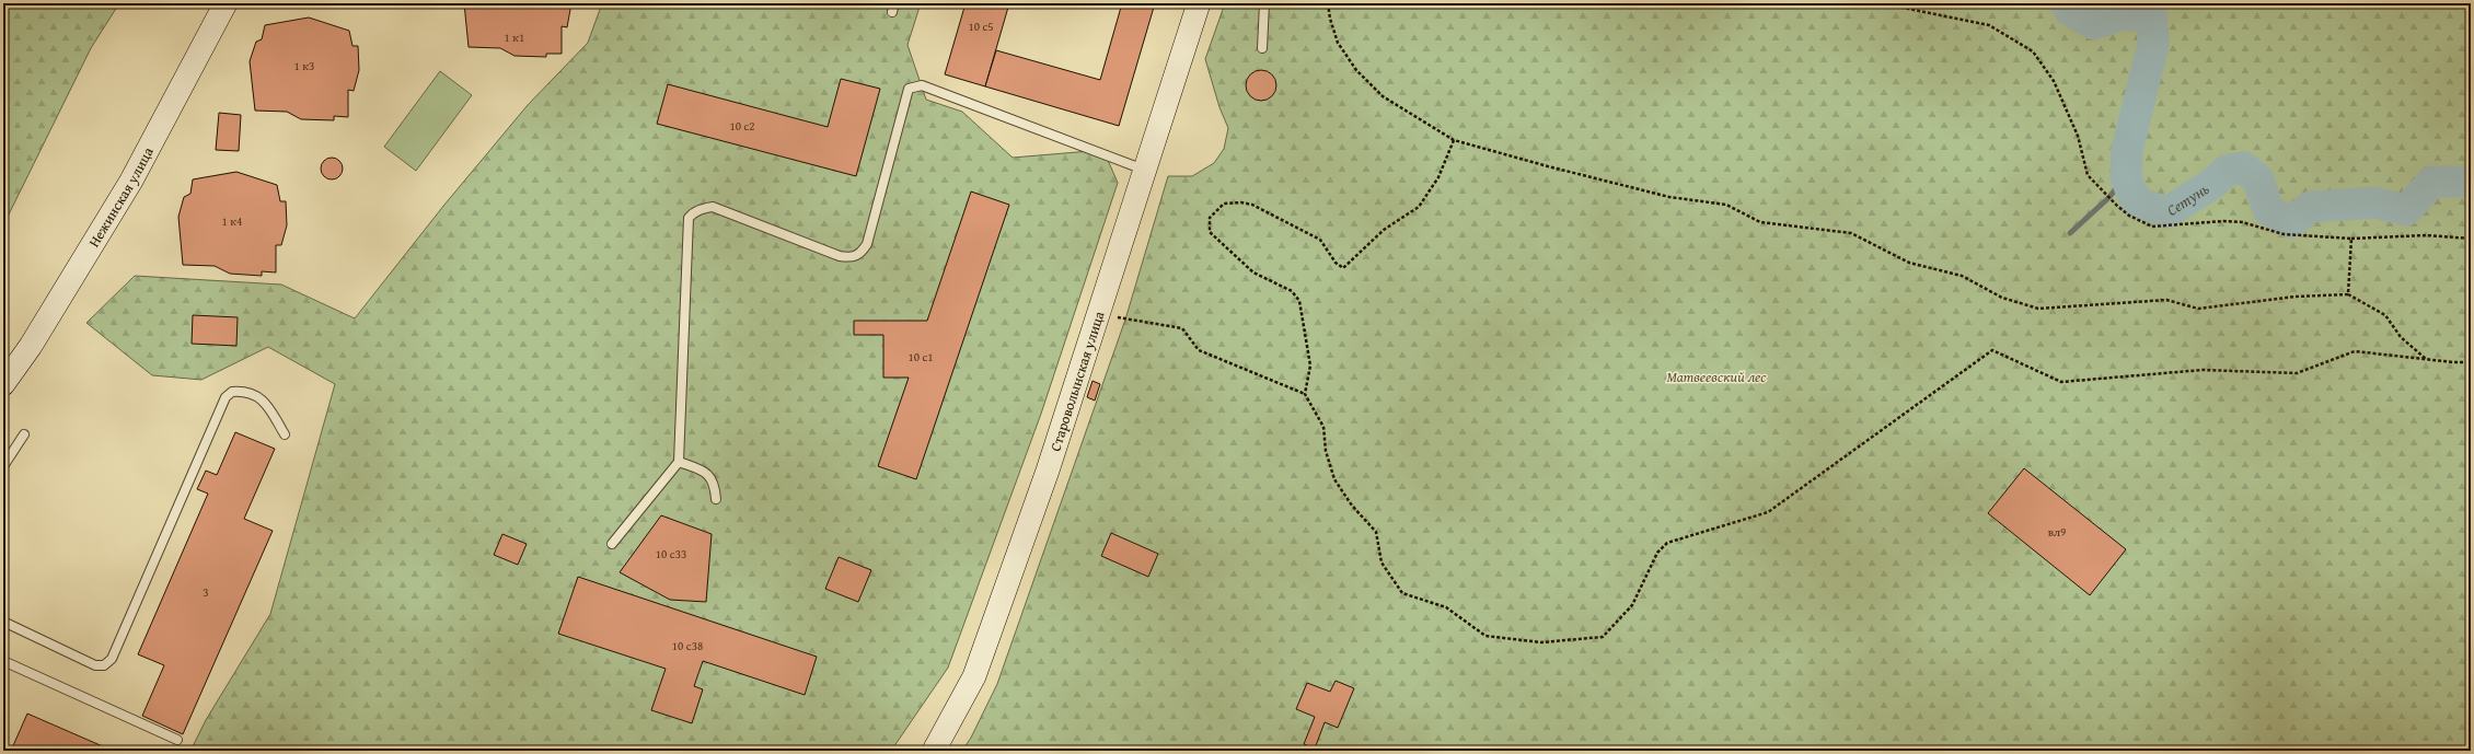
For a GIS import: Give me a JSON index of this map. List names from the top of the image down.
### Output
{
  "streets": {
    "street": ["Нежинская улица", "Староволынская улица"]
  },
  "water": ["Сетунь"],
  "parks": ["Матвеевский лес"],
  "house_numbers": [
    "10 с5",
    "1 к1",
    "1 к3",
    "10 с2",
    "1 к4",
    "10 с1",
    "вл9",
    "10 с33",
    "3",
    "10 с38"
  ]
}
